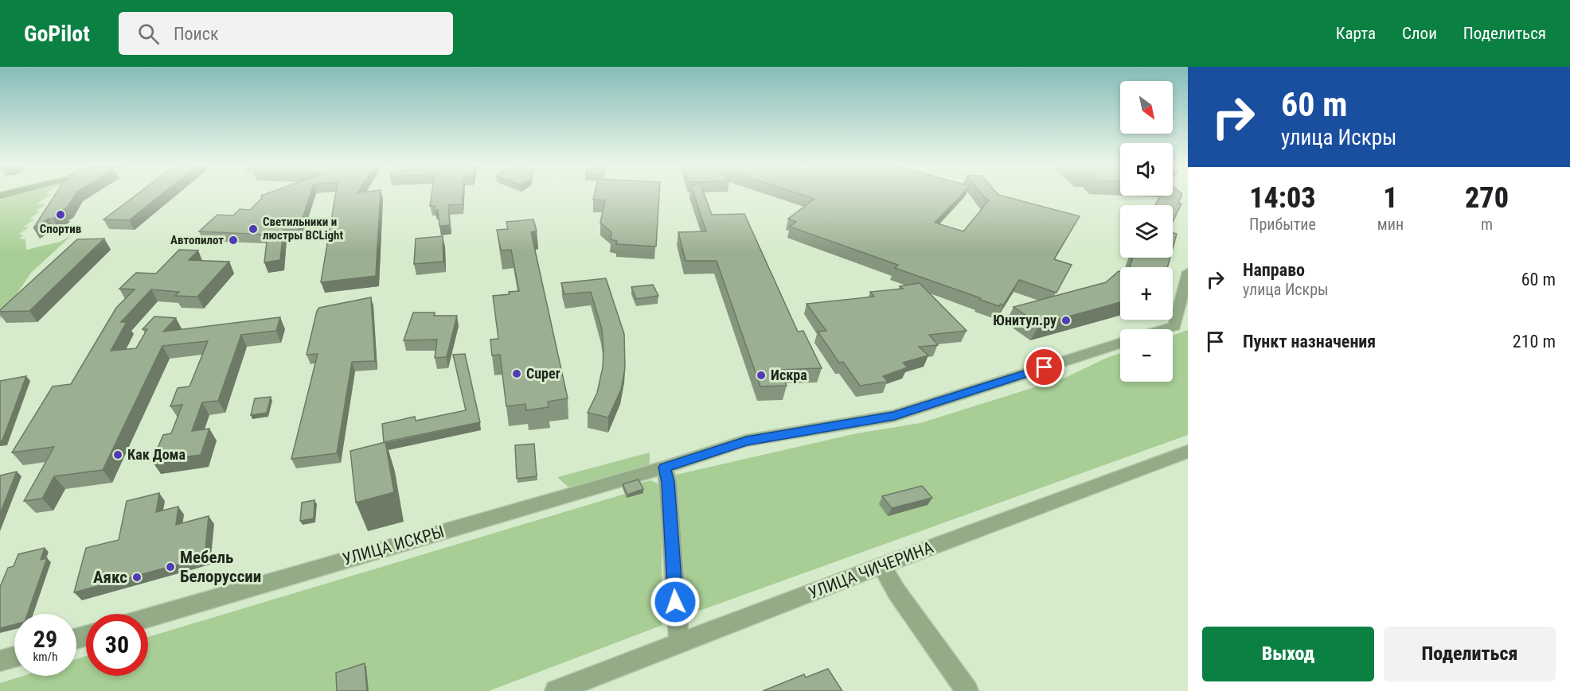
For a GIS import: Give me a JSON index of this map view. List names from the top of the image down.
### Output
{
  "streets": {
    "street": ["УЛИЦА ИСКРЫ", "УЛИЦА ЧИЧЕРИНА"]
  },
  "places": [
    "Спортив",
    "Светильники и люстры BCLight",
    "Автопилот",
    "Юнитул.ру",
    "Cuper",
    "Искра",
    "Как Дома",
    "Мебель Белоруссии",
    "Аякс"
  ],
  "north": "bottom right",
  "page": {
    "header": "GoPilot",
    "search": "Поиск",
    "nav": ["Карта", "Слои", "Поделиться"],
    "turn": ["60 m", "улица Искры"],
    "map_buttons": ["+", "−"],
    "eta": [
      "14:03",
      "Прибытие",
      "1",
      "мин",
      "270",
      "m"
    ],
    "list": [
      {
        "name": "Направо",
        "note": "улица Искры",
        "value": "60 m"
      },
      {
        "name": "Пункт назначения",
        "value": "210 m"
      }
    ],
    "speed": "29 km/h",
    "limit": "30",
    "buttons": ["Выход", "Поделиться"]
  }
}
